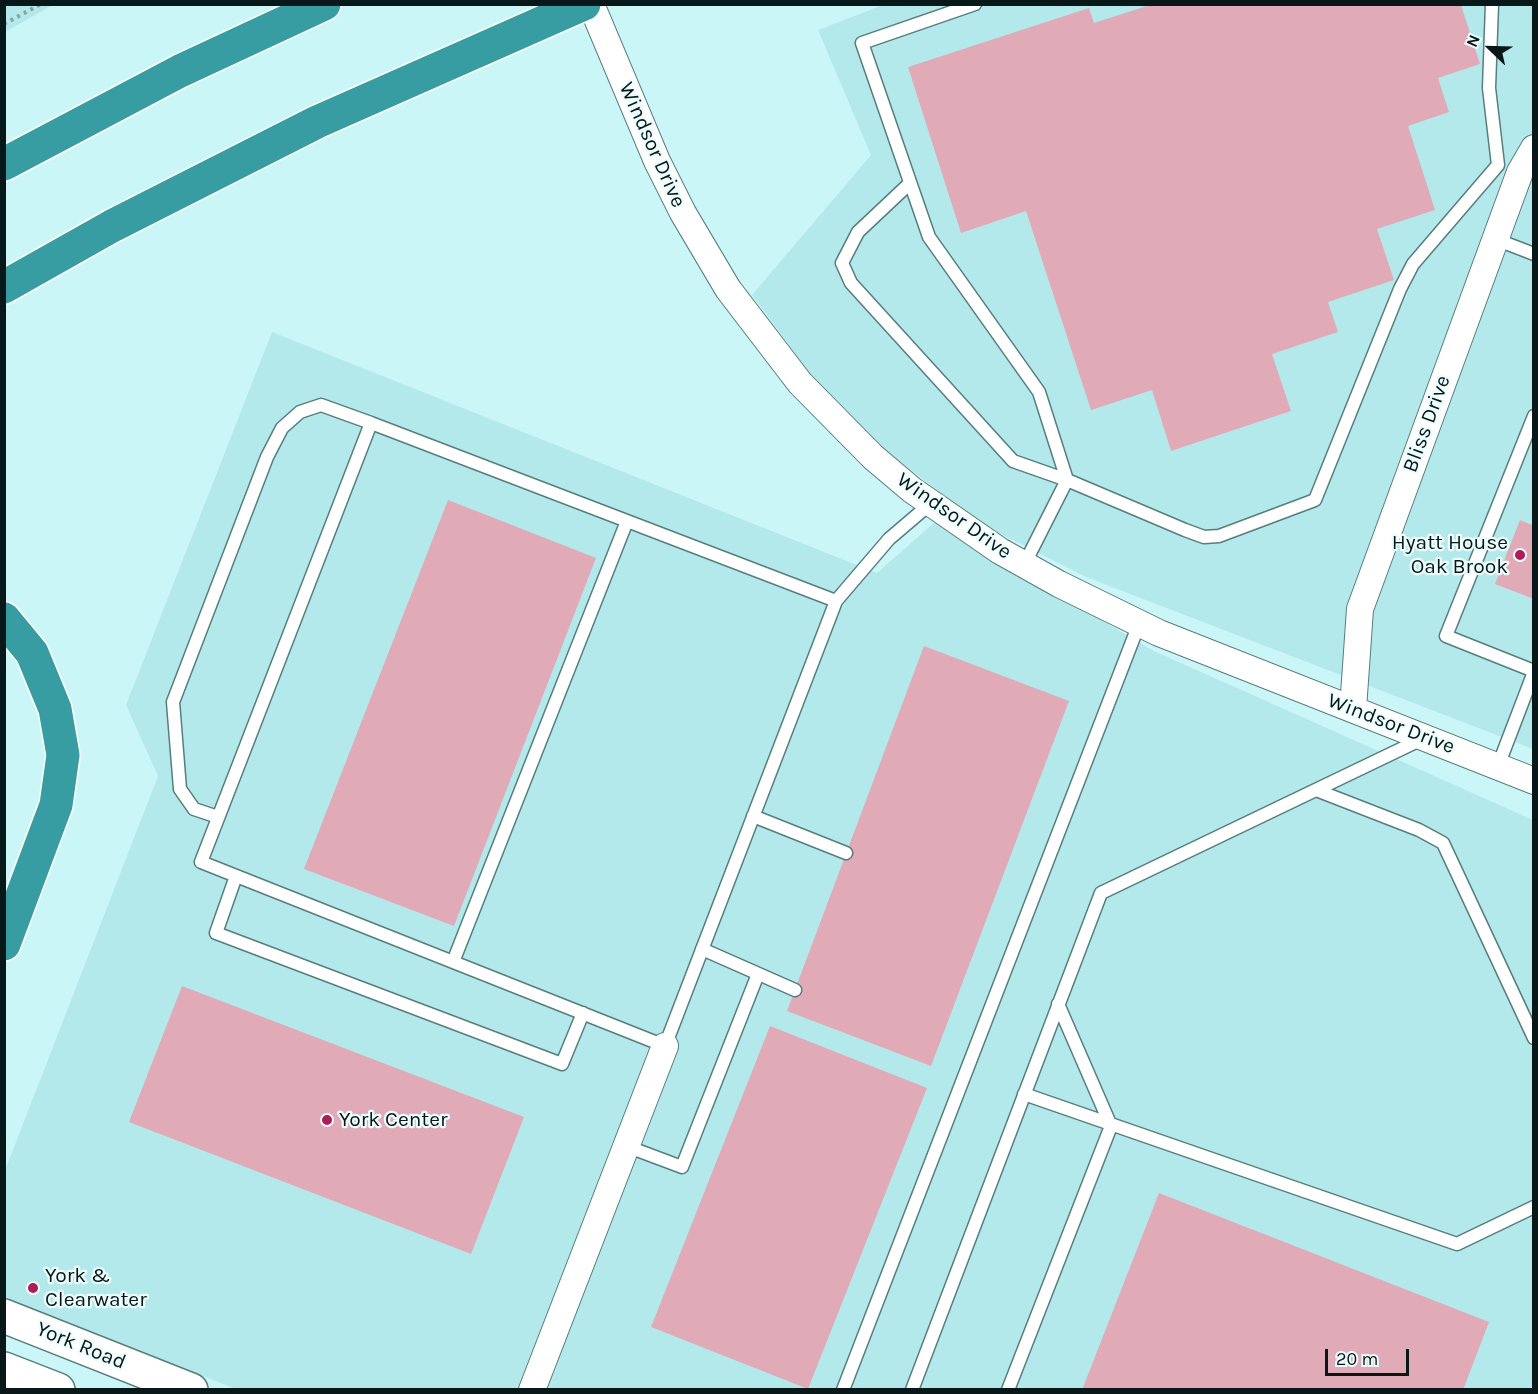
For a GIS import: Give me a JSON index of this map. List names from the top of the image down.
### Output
{
  "streets": {
    "main road": ["York Road"],
    "street": ["Windsor Drive", "Bliss Drive"]
  },
  "crossings": [
    ["Windsor Drive", "Bliss Drive"]
  ],
  "places": ["Hyatt House Oak Brook", "York Center", "York & Clearwater"],
  "scale_bar": "20 m",
  "north": "top left"
}
